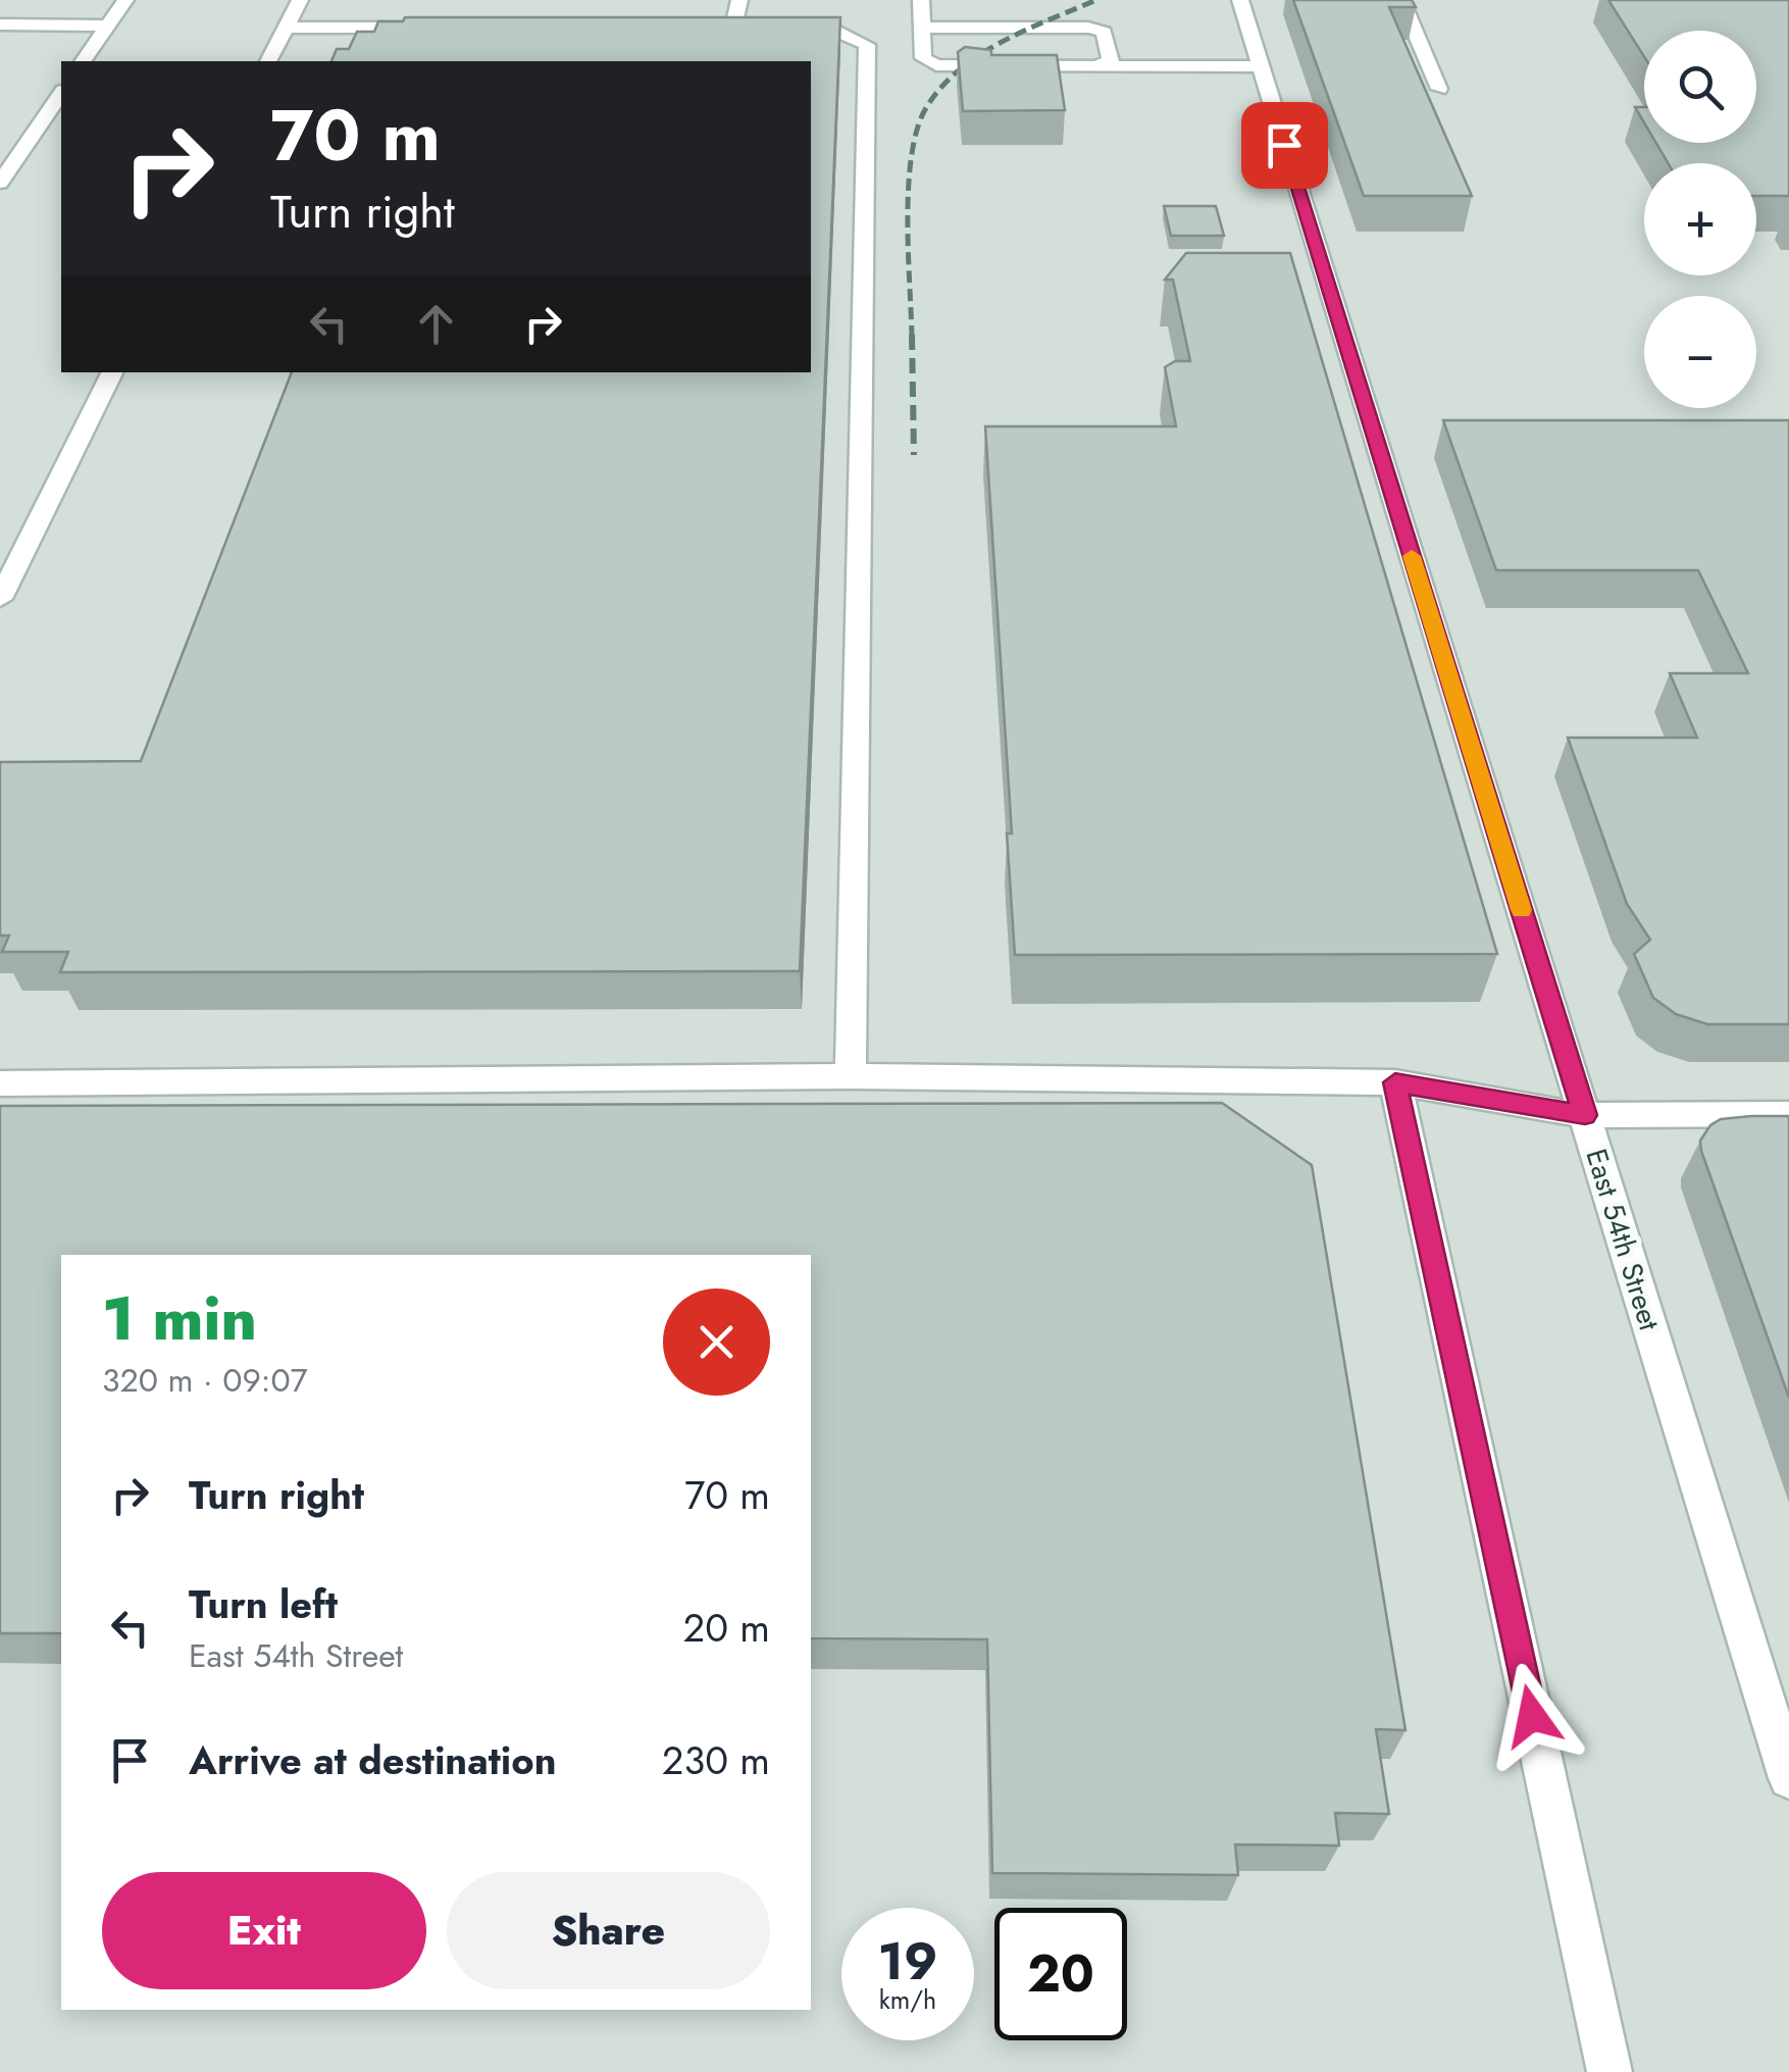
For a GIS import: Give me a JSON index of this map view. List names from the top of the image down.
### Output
{
  "streets": {
    "street": ["East 54th Street"]
  },
  "page": {
    "map_buttons": ["+", "−"],
    "turn": ["70 m", "Turn right"],
    "heading": ["1 min", "320 m · 09:07"],
    "list": [
      {
        "name": "Turn right",
        "value": "70 m"
      },
      {
        "name": "Turn left",
        "note": "East 54th Street",
        "value": "20 m"
      },
      {
        "name": "Arrive at destination",
        "value": "230 m"
      }
    ],
    "buttons": ["Exit", "Share"],
    "speed": "19 km/h",
    "limit": "20"
  }
}
